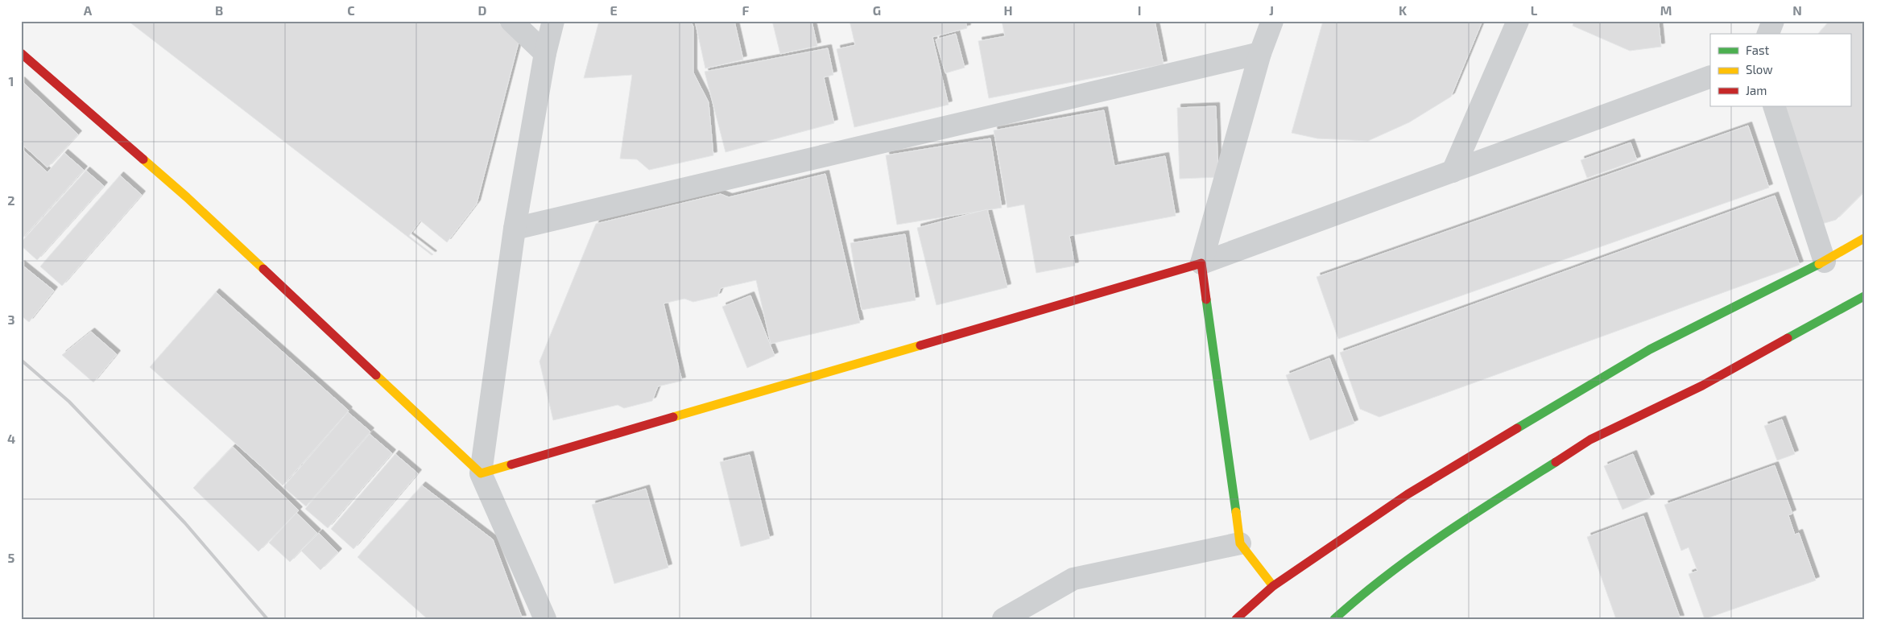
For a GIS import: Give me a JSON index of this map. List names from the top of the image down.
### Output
{
  "legend": ["Fast", "Slow", "Jam"],
  "grid": {
    "columns": [
      "A",
      "B",
      "C",
      "D",
      "E",
      "F",
      "G",
      "H",
      "I",
      "J",
      "K",
      "L",
      "M",
      "N"
    ],
    "rows": [
      "1",
      "2",
      "3",
      "4",
      "5"
    ]
  }
}
